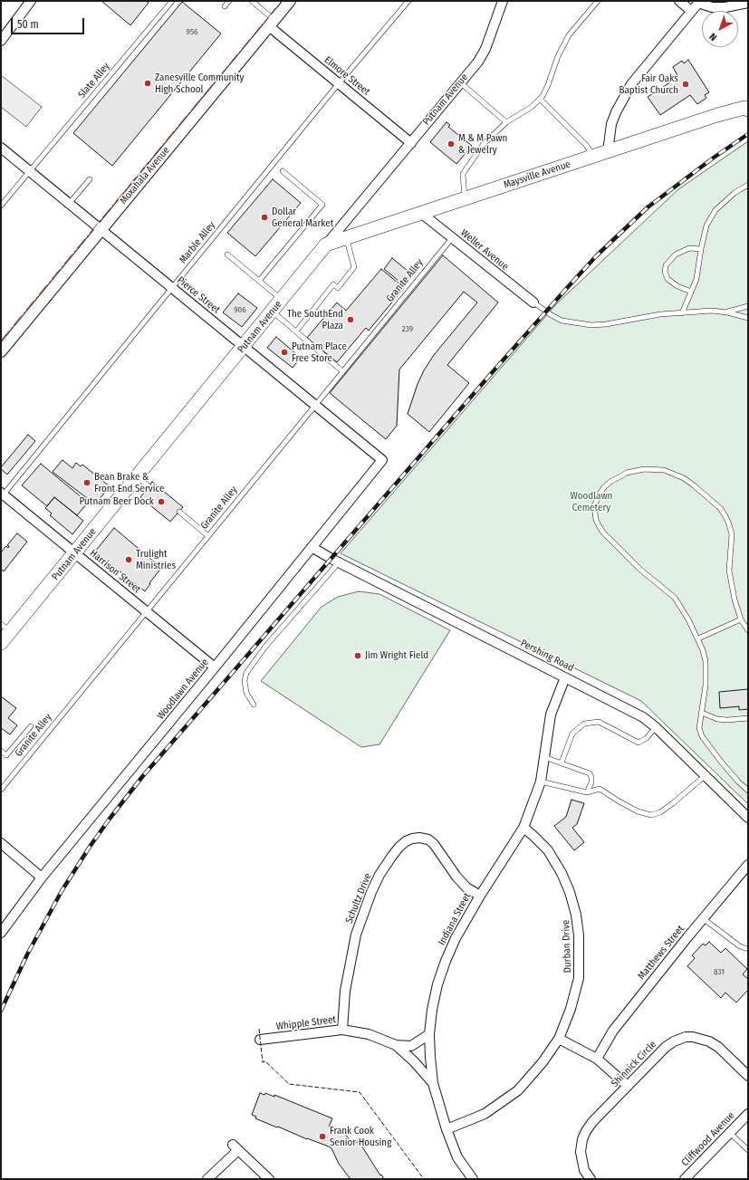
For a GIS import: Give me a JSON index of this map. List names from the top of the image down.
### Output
{
  "streets": {
    "main road": ["Putnam Avenue", "Maysville Avenue"],
    "street": [
      "Elmore Street",
      "Moxahala Avenue",
      "Weller Avenue",
      "Pierce Street",
      "Harrison Street",
      "Pershing Road",
      "Woodlawn Avenue",
      "Schultz Drive",
      "Indiana Street",
      "Durban Drive",
      "Matthews Street",
      "Whipple Street",
      "Shinnick Circle",
      "Cliffwood Avenue"
    ],
    "lane": ["Slate Alley", "Marble Alley", "Granite Alley"]
  },
  "crossings": [
    ["Elmore Street", "Putnam Avenue"],
    ["Elmore Street", "Moxahala Avenue"],
    ["Elmore Street", "Marble Alley"],
    ["Slate Alley", "Pierce Street"],
    ["Putnam Avenue", "Maysville Avenue"],
    ["Putnam Avenue", "Pierce Street"],
    ["Putnam Avenue", "Harrison Street"],
    ["Maysville Avenue", "Weller Avenue"],
    ["Moxahala Avenue", "Pierce Street"],
    ["Marble Alley", "Pierce Street"],
    ["Marble Alley", "Harrison Street"],
    ["Weller Avenue", "Granite Alley"],
    ["Granite Alley", "Pierce Street"],
    ["Granite Alley", "Harrison Street"],
    ["Pierce Street", "Woodlawn Avenue"],
    ["Harrison Street", "Woodlawn Avenue"],
    ["Pershing Road", "Woodlawn Avenue"],
    ["Pershing Road", "Indiana Street"],
    ["Schultz Drive", "Indiana Street"],
    ["Schultz Drive", "Whipple Street"],
    ["Indiana Street", "Durban Drive"],
    ["Indiana Street", "Whipple Street"]
  ],
  "parks": ["Woodlawn Cemetery"],
  "places": [
    "Zanesville Community High School",
    "Fair Oaks Baptist Church",
    "M & M Pawn & Jewelry",
    "Dollar General Market",
    "The SouthEnd Plaza",
    "Putnam Place Free Store",
    "Bean Brake & Front End Service",
    "Putnam Beer Dock",
    "Trulight Ministries",
    "Jim Wright Field",
    "Frank Cook Senior Housing"
  ],
  "house_numbers": [
    "956",
    "906",
    "239",
    "831"
  ],
  "scale_bar": "50 m",
  "north": "bottom left"
}
